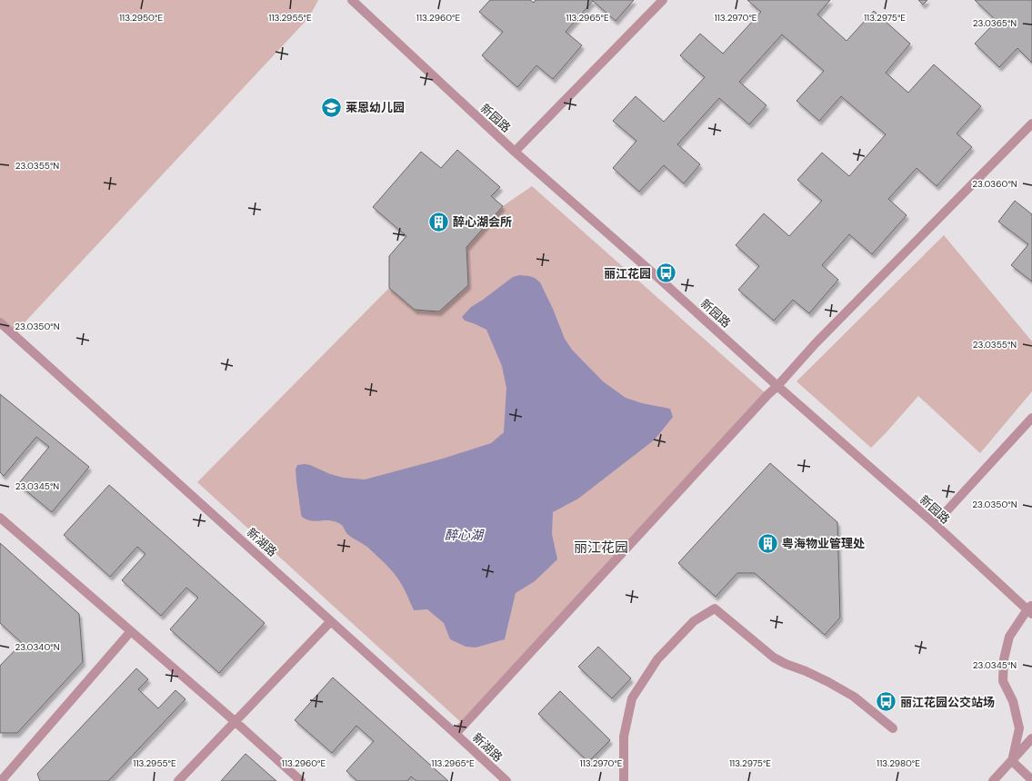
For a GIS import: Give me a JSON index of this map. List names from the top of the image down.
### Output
{
  "streets": {
    "street": ["新园路", "新湖路"]
  },
  "districts": ["丽江花园"],
  "water": ["醉心湖"],
  "places": {
    "school or university": ["莱恩幼儿园"],
    "building": ["醉心湖会所", "粤海物业管理处"],
    "bus stop": ["丽江花园", "丽江花园公交站场"]
  },
  "coordinates": [
    "113.2950°E",
    "113.2955°E",
    "113.2960°E",
    "113.2965°E",
    "113.2970°E",
    "113.2975°E",
    "23.0365°N",
    "23.0355°N",
    "23.0360°N",
    "23.0350°N",
    "23.0345°N",
    "23.0340°N",
    "113.2980°E"
  ]
}
